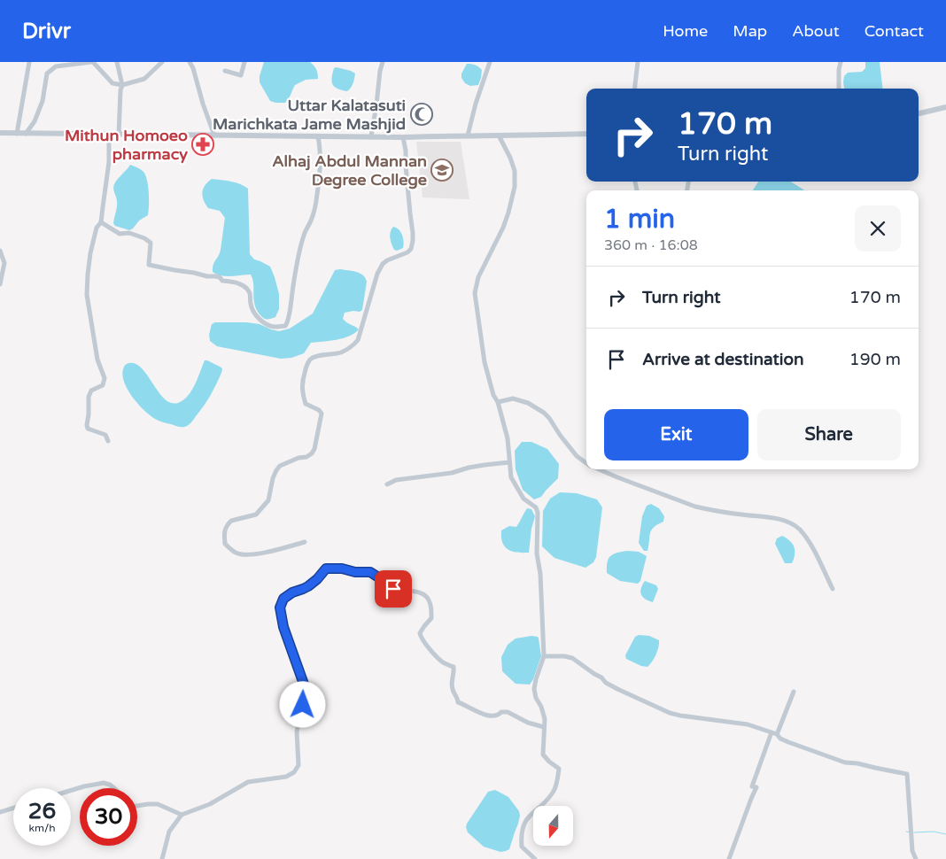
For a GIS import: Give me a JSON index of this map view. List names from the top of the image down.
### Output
{
  "places": {
    "mosque": ["Uttar Kalatasuti Marichkata Jame Mashjid"],
    "pharmacy": ["Mithun Homoeo pharmacy"],
    "school or university": ["Alhaj Abdul Mannan Degree College"]
  },
  "north": "bottom",
  "page": {
    "header": "Drivr",
    "nav": [
      "Home",
      "Map",
      "About",
      "Contact"
    ],
    "turn": ["170 m", "Turn right"],
    "heading": ["1 min", "360 m · 16:08"],
    "list": [
      {
        "name": "Turn right",
        "value": "170 m"
      },
      {
        "name": "Arrive at destination",
        "value": "190 m"
      }
    ],
    "buttons": ["Exit", "Share"],
    "speed": "26 km/h",
    "limit": "30"
  }
}
